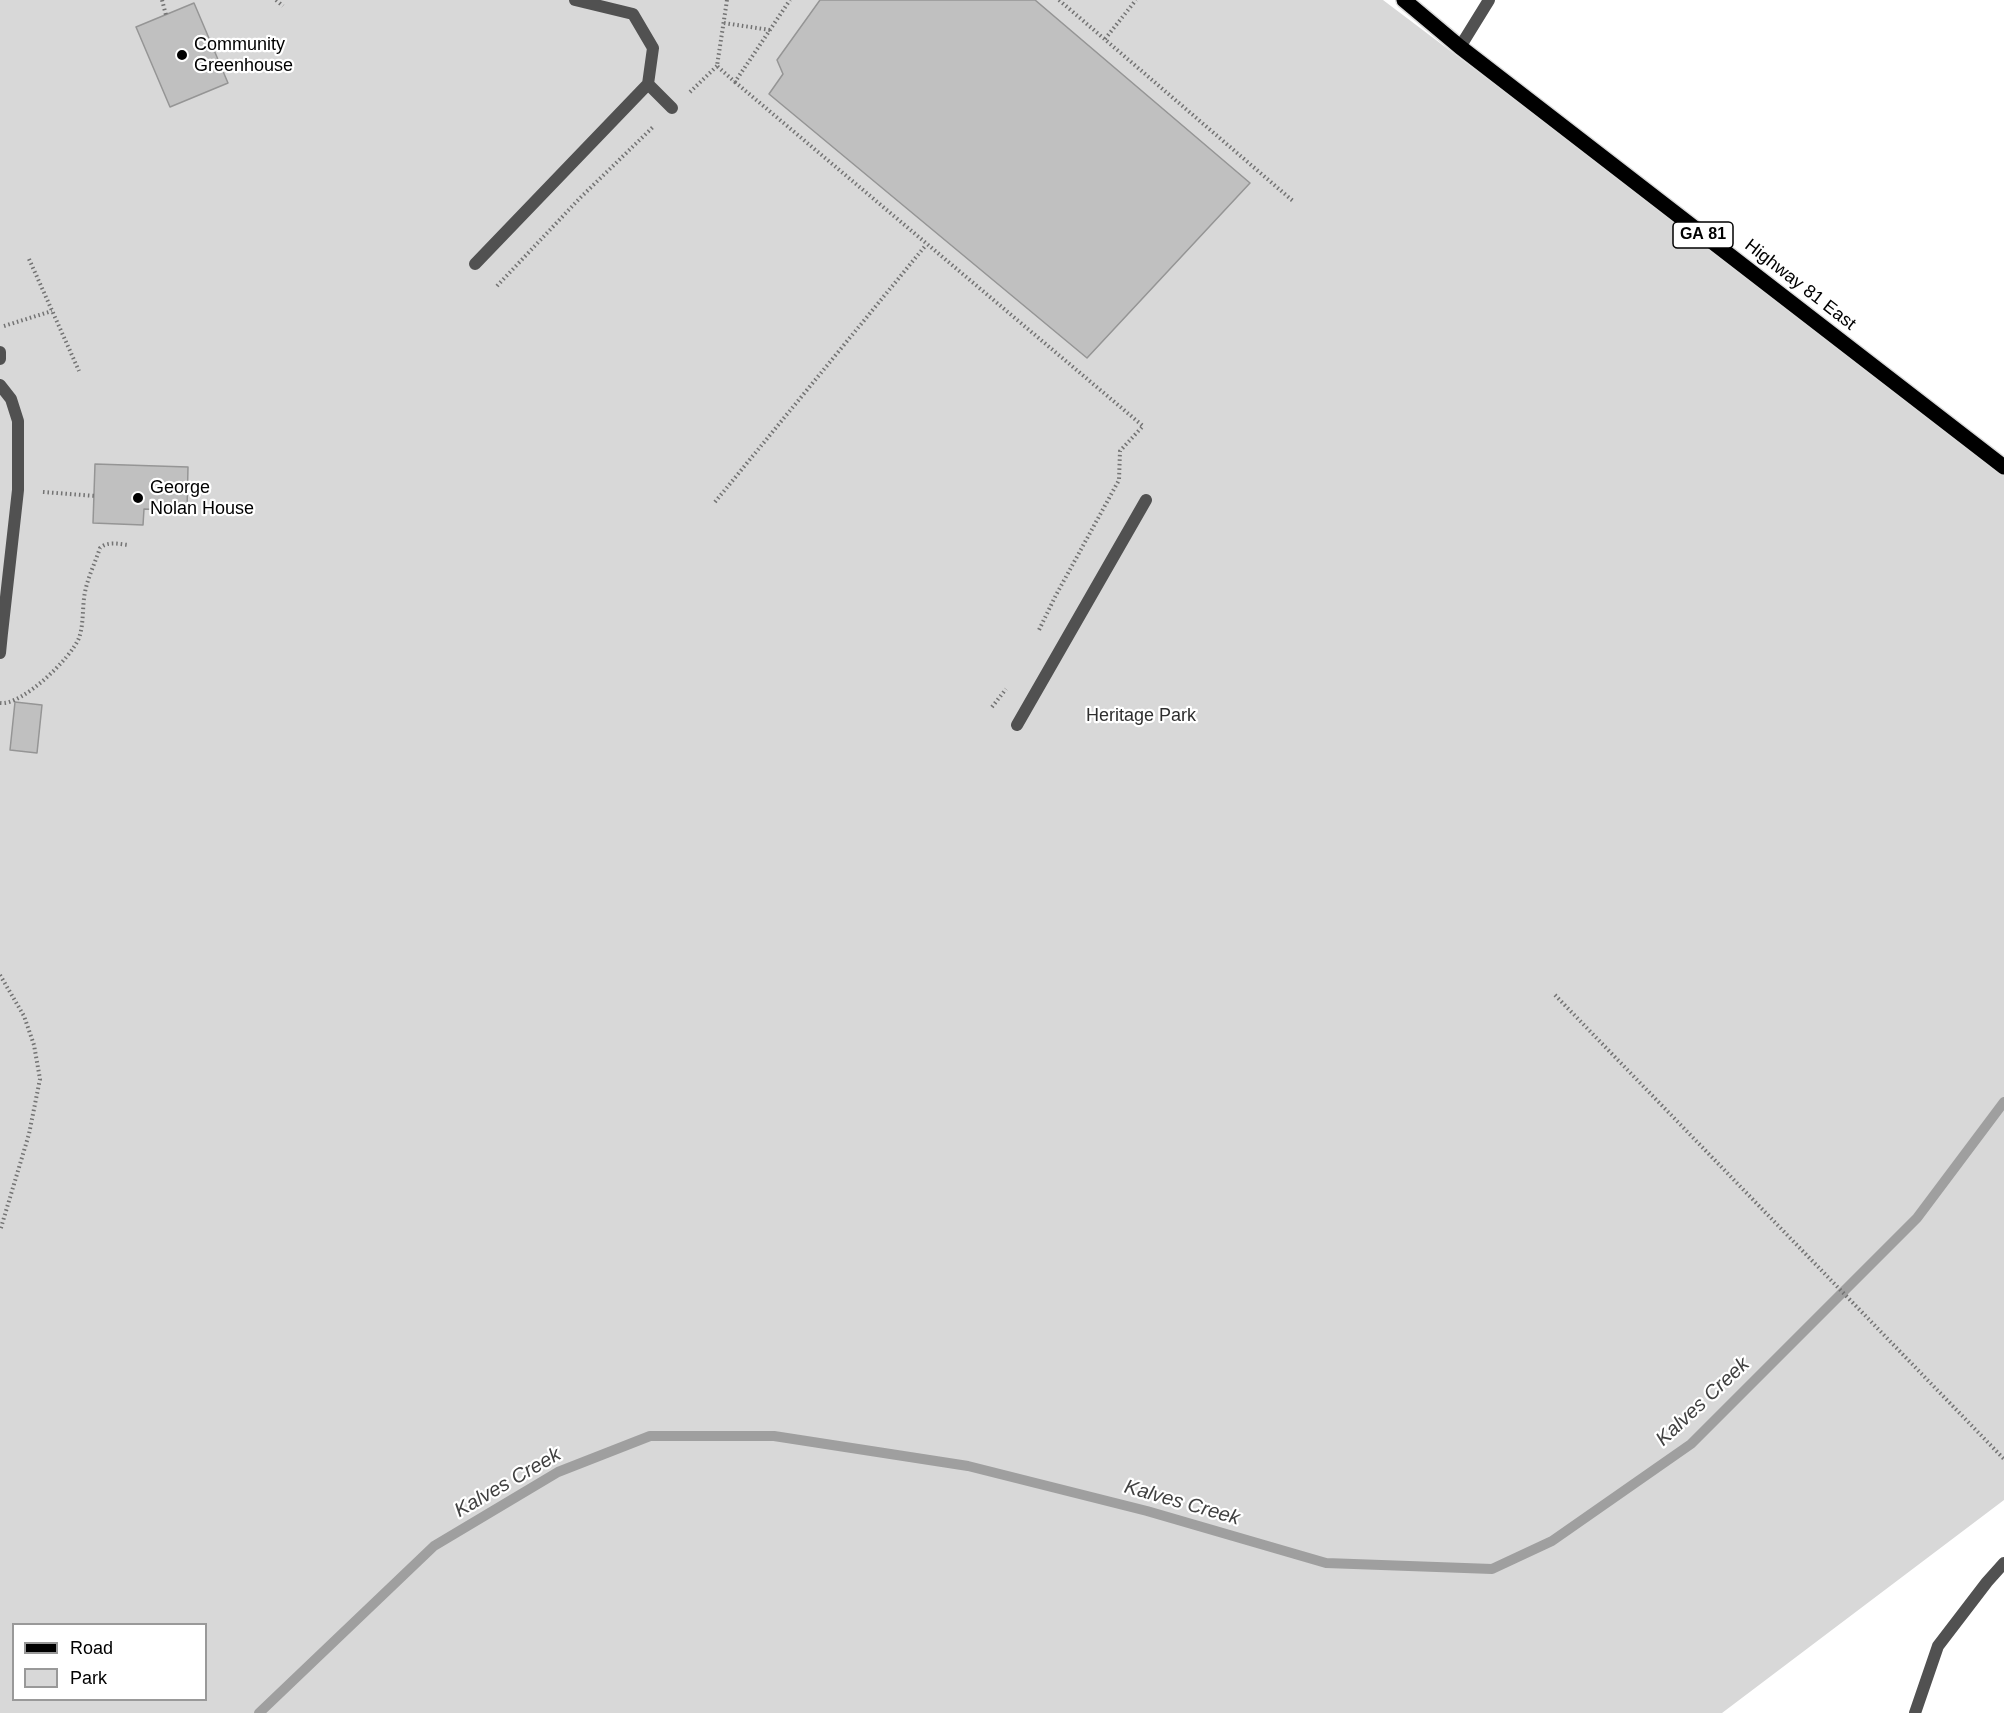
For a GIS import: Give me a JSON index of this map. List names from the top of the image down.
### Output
{
  "streets": {
    "main road": ["GA 81", "Highway 81 East"]
  },
  "water": ["Kalves Creek"],
  "parks": ["Heritage Park"],
  "places": ["Community Greenhouse", "George Nolan House"],
  "legend": ["Road", "Park"]
}
